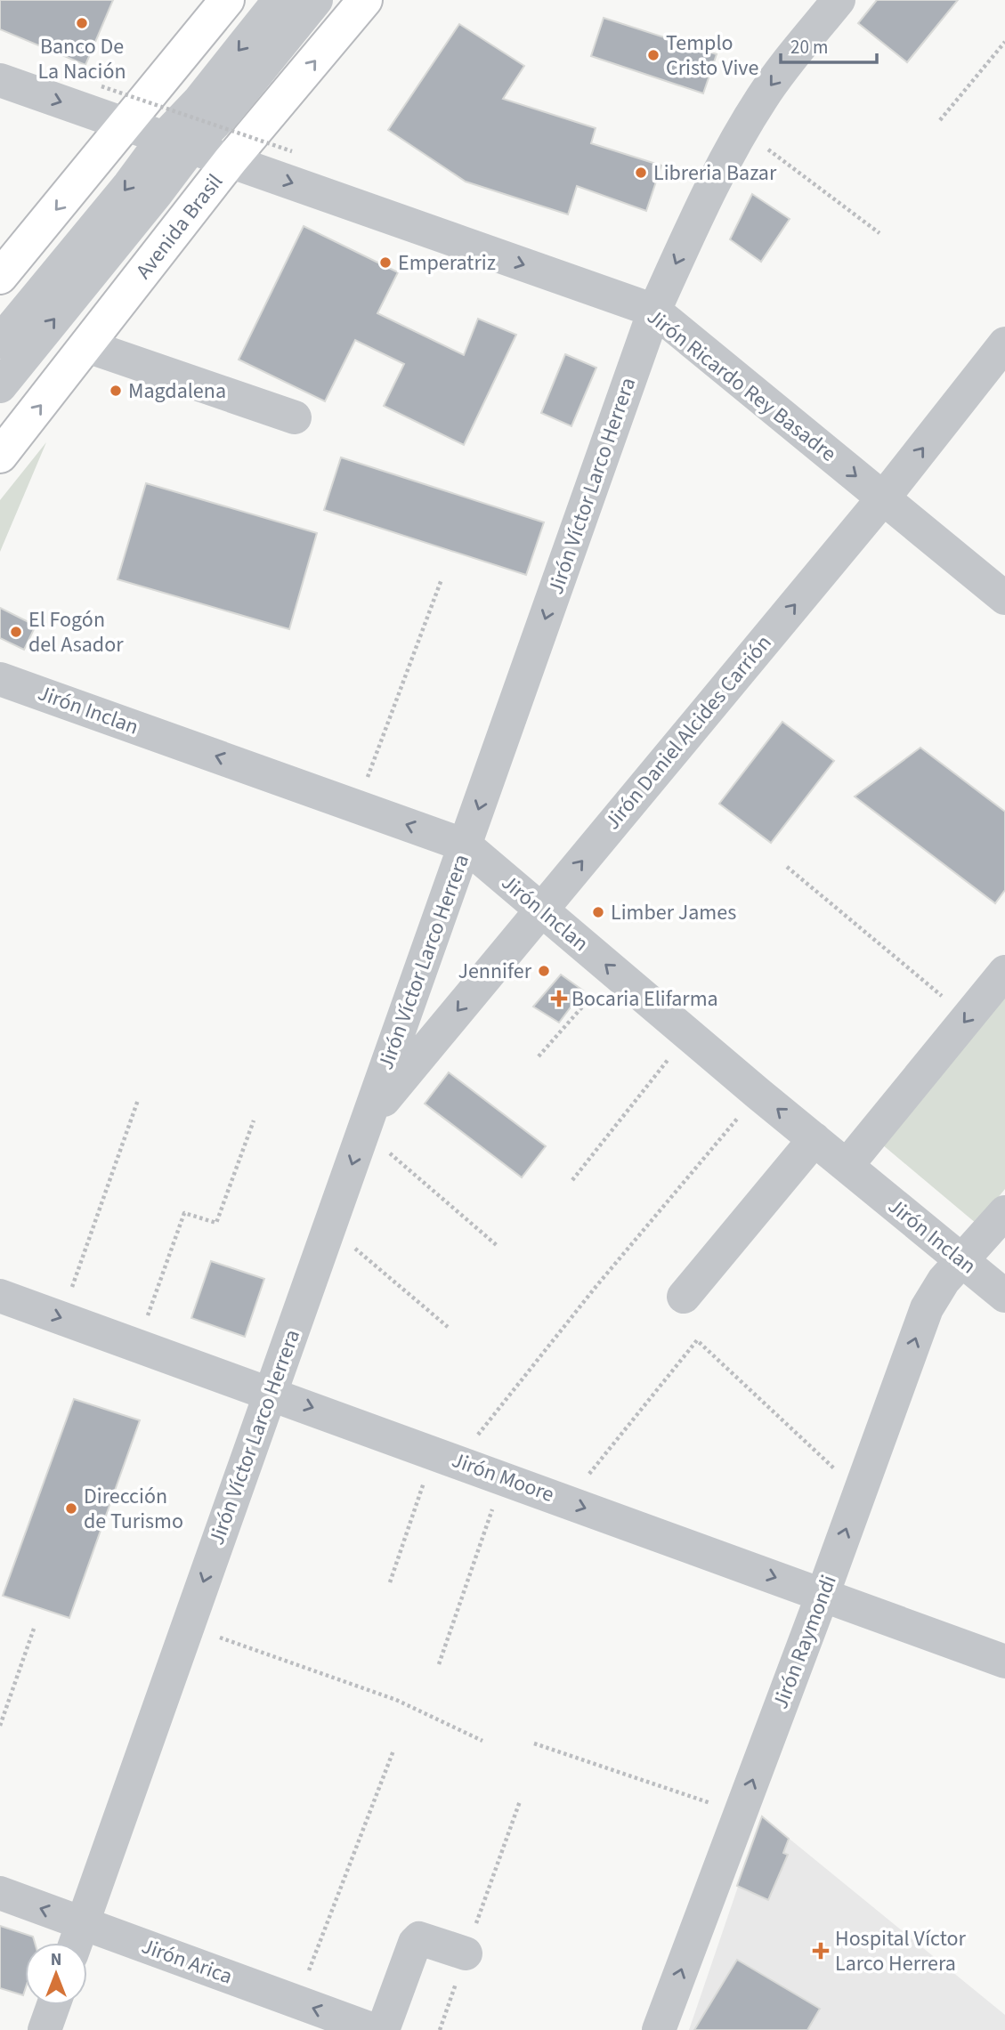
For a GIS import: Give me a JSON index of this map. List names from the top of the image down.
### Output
{
  "streets": {
    "main road": ["Avenida Brasil"],
    "street": [
      "Jirón Ricardo Rey Basadre",
      "Jirón Víctor Larco Herrera",
      "Jirón Inclan",
      "Jirón Daniel Alcides Carrión",
      "Jirón Moore",
      "Jirón Raymondi",
      "Jirón Arica"
    ]
  },
  "crossings": [
    ["Avenida Brasil", "Jirón Ricardo Rey Basadre"],
    ["Jirón Ricardo Rey Basadre", "Jirón Víctor Larco Herrera"],
    ["Jirón Ricardo Rey Basadre", "Jirón Daniel Alcides Carrión"],
    ["Jirón Víctor Larco Herrera", "Jirón Inclan"],
    ["Jirón Víctor Larco Herrera", "Jirón Daniel Alcides Carrión"],
    ["Jirón Víctor Larco Herrera", "Jirón Moore"],
    ["Jirón Víctor Larco Herrera", "Jirón Arica"],
    ["Jirón Inclan", "Jirón Daniel Alcides Carrión"],
    ["Jirón Inclan", "Jirón Raymondi"],
    ["Jirón Moore", "Jirón Raymondi"]
  ],
  "one_way": [
    "Jirón Ricardo Rey Basadre",
    "Jirón Víctor Larco Herrera",
    "Jirón Inclan",
    "Jirón Moore",
    "Jirón Raymondi",
    "Jirón Arica"
  ],
  "places": {
    "other": [
      "Banco De La Nación",
      "Templo Cristo Vive",
      "Libreria Bazar",
      "Emperatriz",
      "Magdalena",
      "El Fogón del Asador",
      "Limber James",
      "Jennifer",
      "Dirección de Turismo"
    ],
    "health": ["Bocaria Elifarma", "Hospital Víctor Larco Herrera"]
  },
  "scale_bar": "20 m",
  "north": "top"
}
